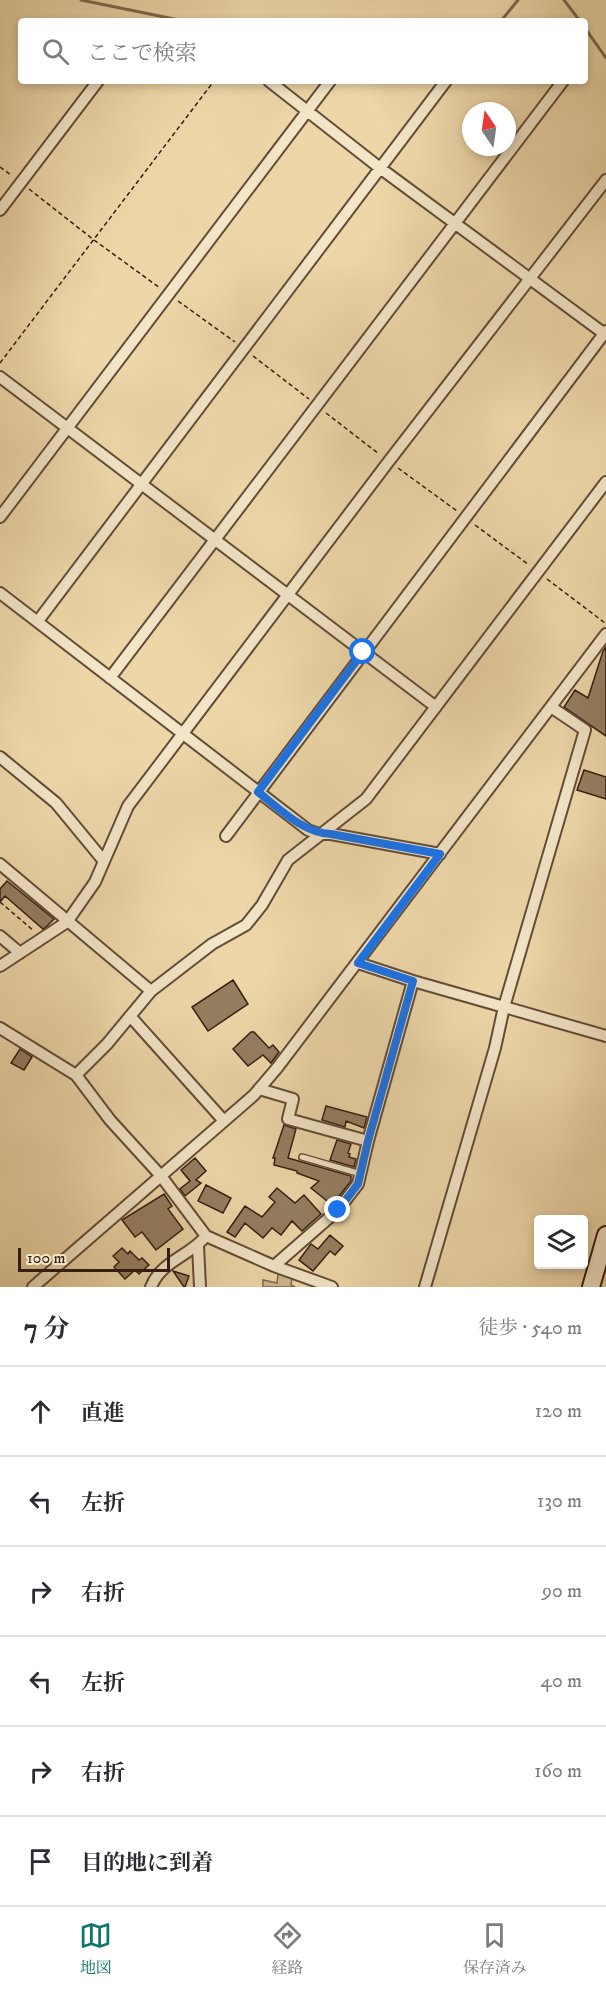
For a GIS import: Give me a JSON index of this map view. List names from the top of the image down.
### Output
{
  "scale_bar": "100 m",
  "north": "top",
  "page": {
    "search": "ここで検索",
    "scale": "100 m",
    "heading": ["7 分", "徒歩 · 540 m"],
    "list": [
      ["直進", "120 m"],
      ["左折", "130 m"],
      ["右折", "90 m"],
      ["左折", "40 m"],
      ["右折", "160 m"],
      "目的地に到着"
    ],
    "nav": ["地図", "経路", "保存済み"]
  }
}
